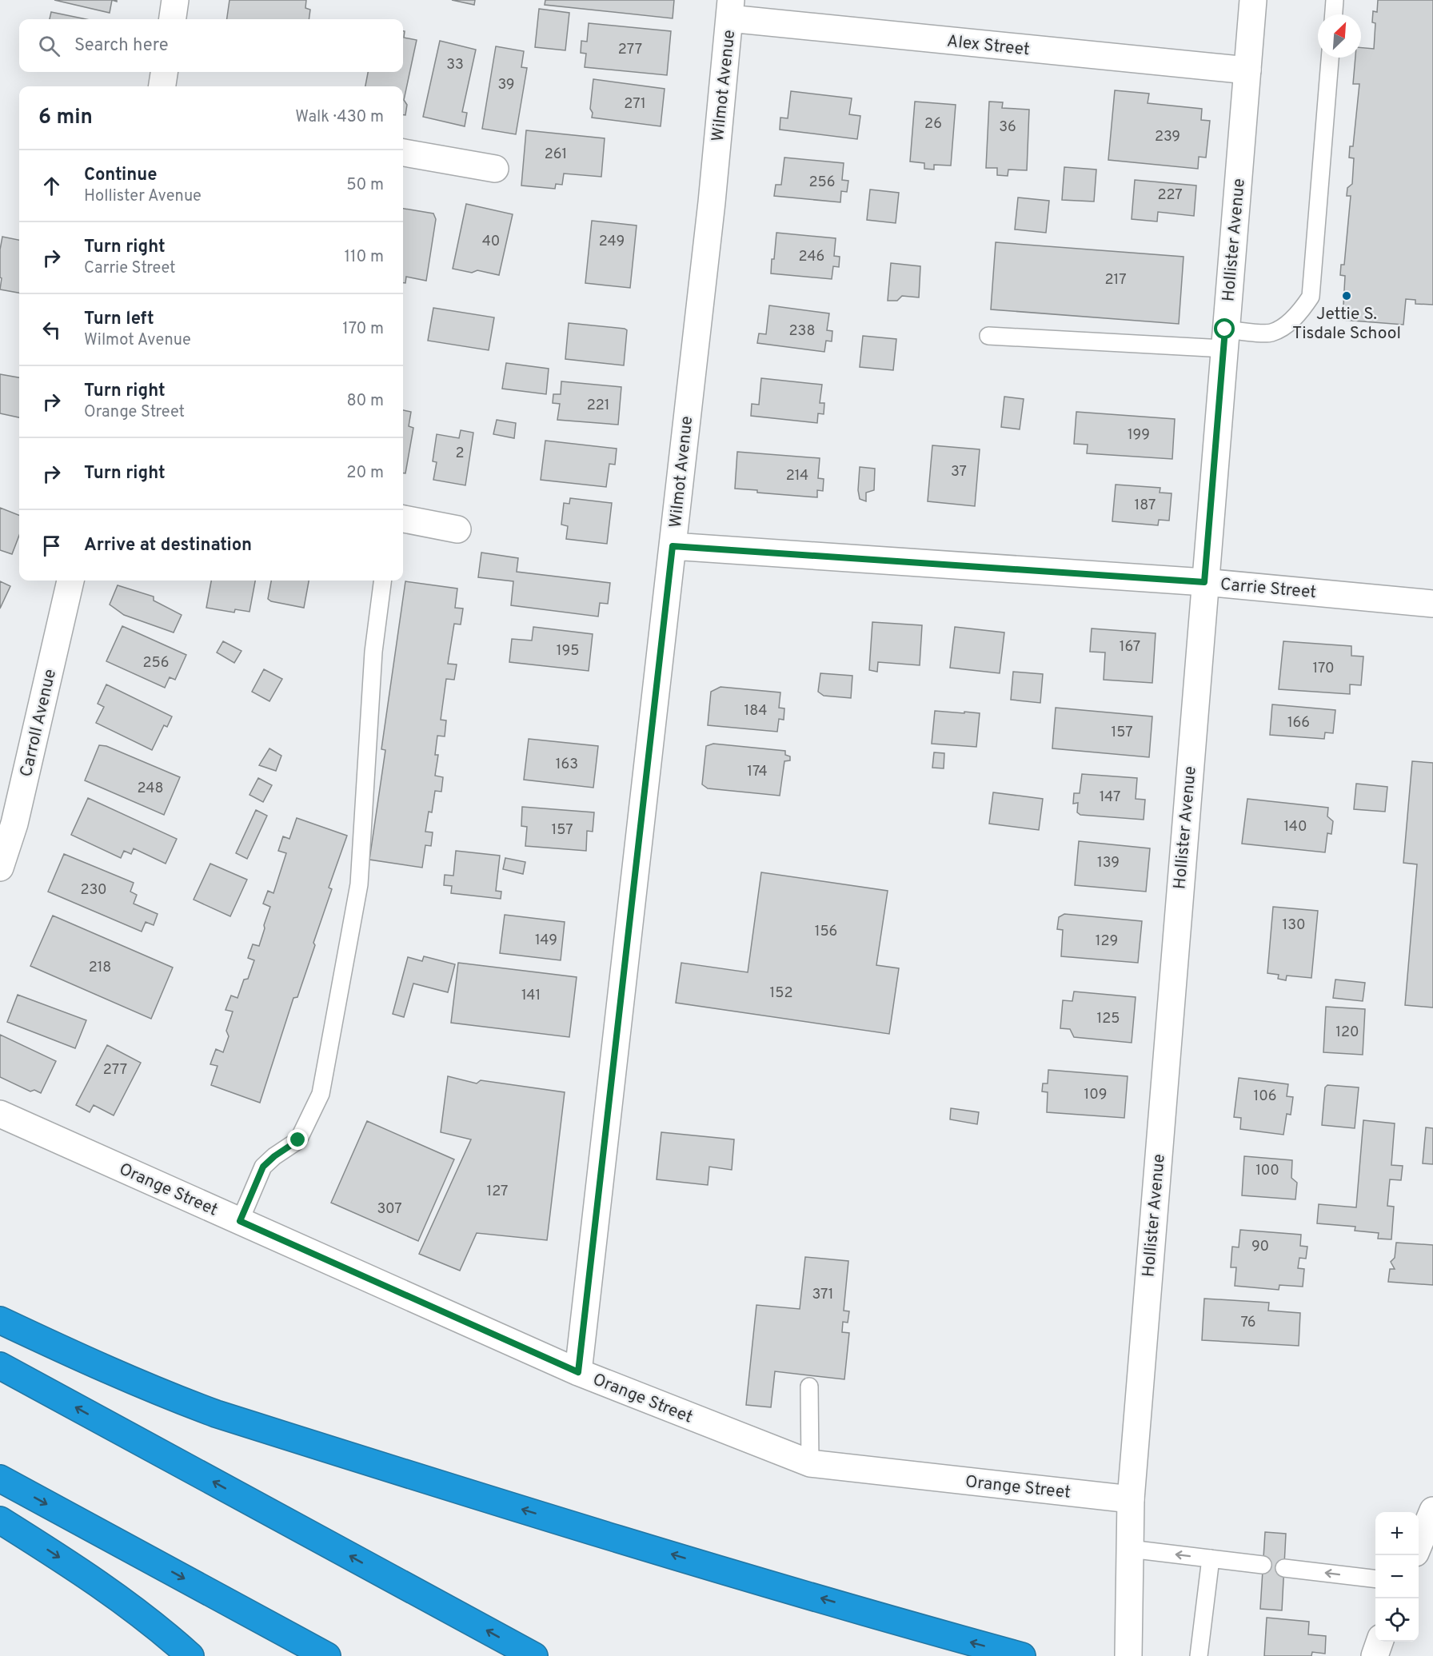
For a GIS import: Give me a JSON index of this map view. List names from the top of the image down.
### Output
{
  "streets": {
    "street": [
      "Alex Street",
      "Wilmot Avenue",
      "Hollister Avenue",
      "Carrie Street",
      "Carroll Avenue",
      "Orange Street"
    ]
  },
  "crossings": [
    ["Alex Street", "Wilmot Avenue"],
    ["Alex Street", "Hollister Avenue"],
    ["Wilmot Avenue", "Carrie Street"],
    ["Wilmot Avenue", "Orange Street"],
    ["Hollister Avenue", "Carrie Street"],
    ["Hollister Avenue", "Orange Street"]
  ],
  "places": ["Jettie S. Tisdale School"],
  "house_numbers": [
    "277",
    "33",
    "39",
    "271",
    "26",
    "36",
    "239",
    "261",
    "256",
    "227",
    "40",
    "249",
    "246",
    "217",
    "238",
    "221",
    "199",
    "2",
    "37",
    "214",
    "187",
    "167",
    "195",
    "256",
    "170",
    "184",
    "166",
    "157",
    "163",
    "174",
    "248",
    "147",
    "140",
    "157",
    "139",
    "230",
    "130",
    "156",
    "149",
    "129",
    "218",
    "152",
    "141",
    "125",
    "120",
    "277",
    "109",
    "106",
    "100",
    "127",
    "307",
    "90",
    "371",
    "76"
  ],
  "north": "top right",
  "page": {
    "search": "Search here",
    "heading": ["6 min", "Walk · 430 m"],
    "list": [
      ["Continue", "Hollister Avenue", "50 m"],
      ["Turn right", "Carrie Street", "110 m"],
      ["Turn left", "Wilmot Avenue", "170 m"],
      ["Turn right", "Orange Street", "80 m"],
      ["Turn right", "20 m"],
      "Arrive at destination"
    ],
    "map_buttons": ["+", "−"]
  }
}
